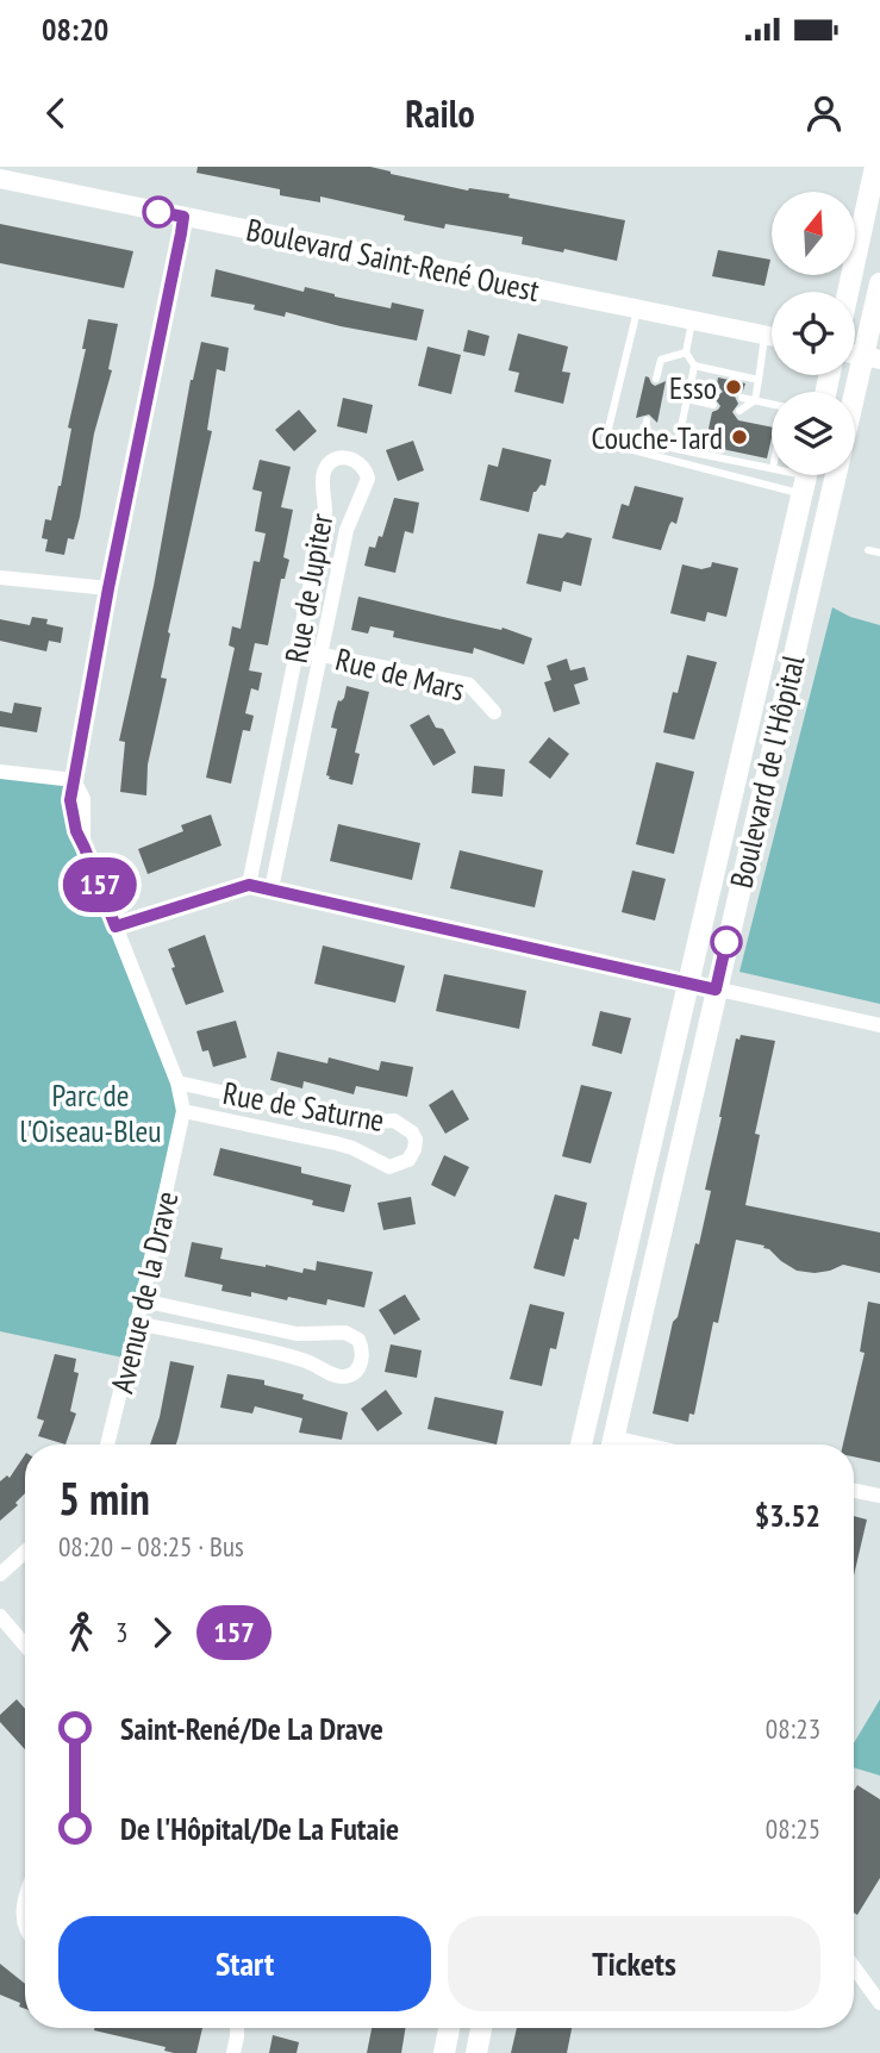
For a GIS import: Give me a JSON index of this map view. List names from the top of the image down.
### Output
{
  "streets": {
    "main road": ["Boulevard de l'Hôpital"],
    "street": [
      "Boulevard Saint-René Ouest",
      "Rue de Jupiter",
      "Rue de Mars",
      "Rue de Saturne",
      "Avenue de la Drave"
    ]
  },
  "crossings": [
    ["Boulevard Saint-René Ouest", "Avenue de la Drave"],
    ["Rue de Jupiter", "Rue de Mars"],
    ["Rue de Saturne", "Avenue de la Drave"]
  ],
  "parks": ["Parc de l'Oiseau-Bleu"],
  "places": ["Esso", "Couche-Tard"],
  "lines": ["bus line 157"],
  "north": "top",
  "page": {
    "status": "08:20",
    "header": "Railo",
    "on_map": "157",
    "heading": ["5 min", "08:20 – 08:25 · Bus", "$3.52"],
    "legs": ["3", "157"],
    "list": [
      {
        "name": "Saint-René/De La Drave",
        "value": "08:23"
      },
      {
        "name": "De l'Hôpital/De La Futaie",
        "value": "08:25"
      }
    ],
    "buttons": ["Start", "Tickets"]
  }
}
